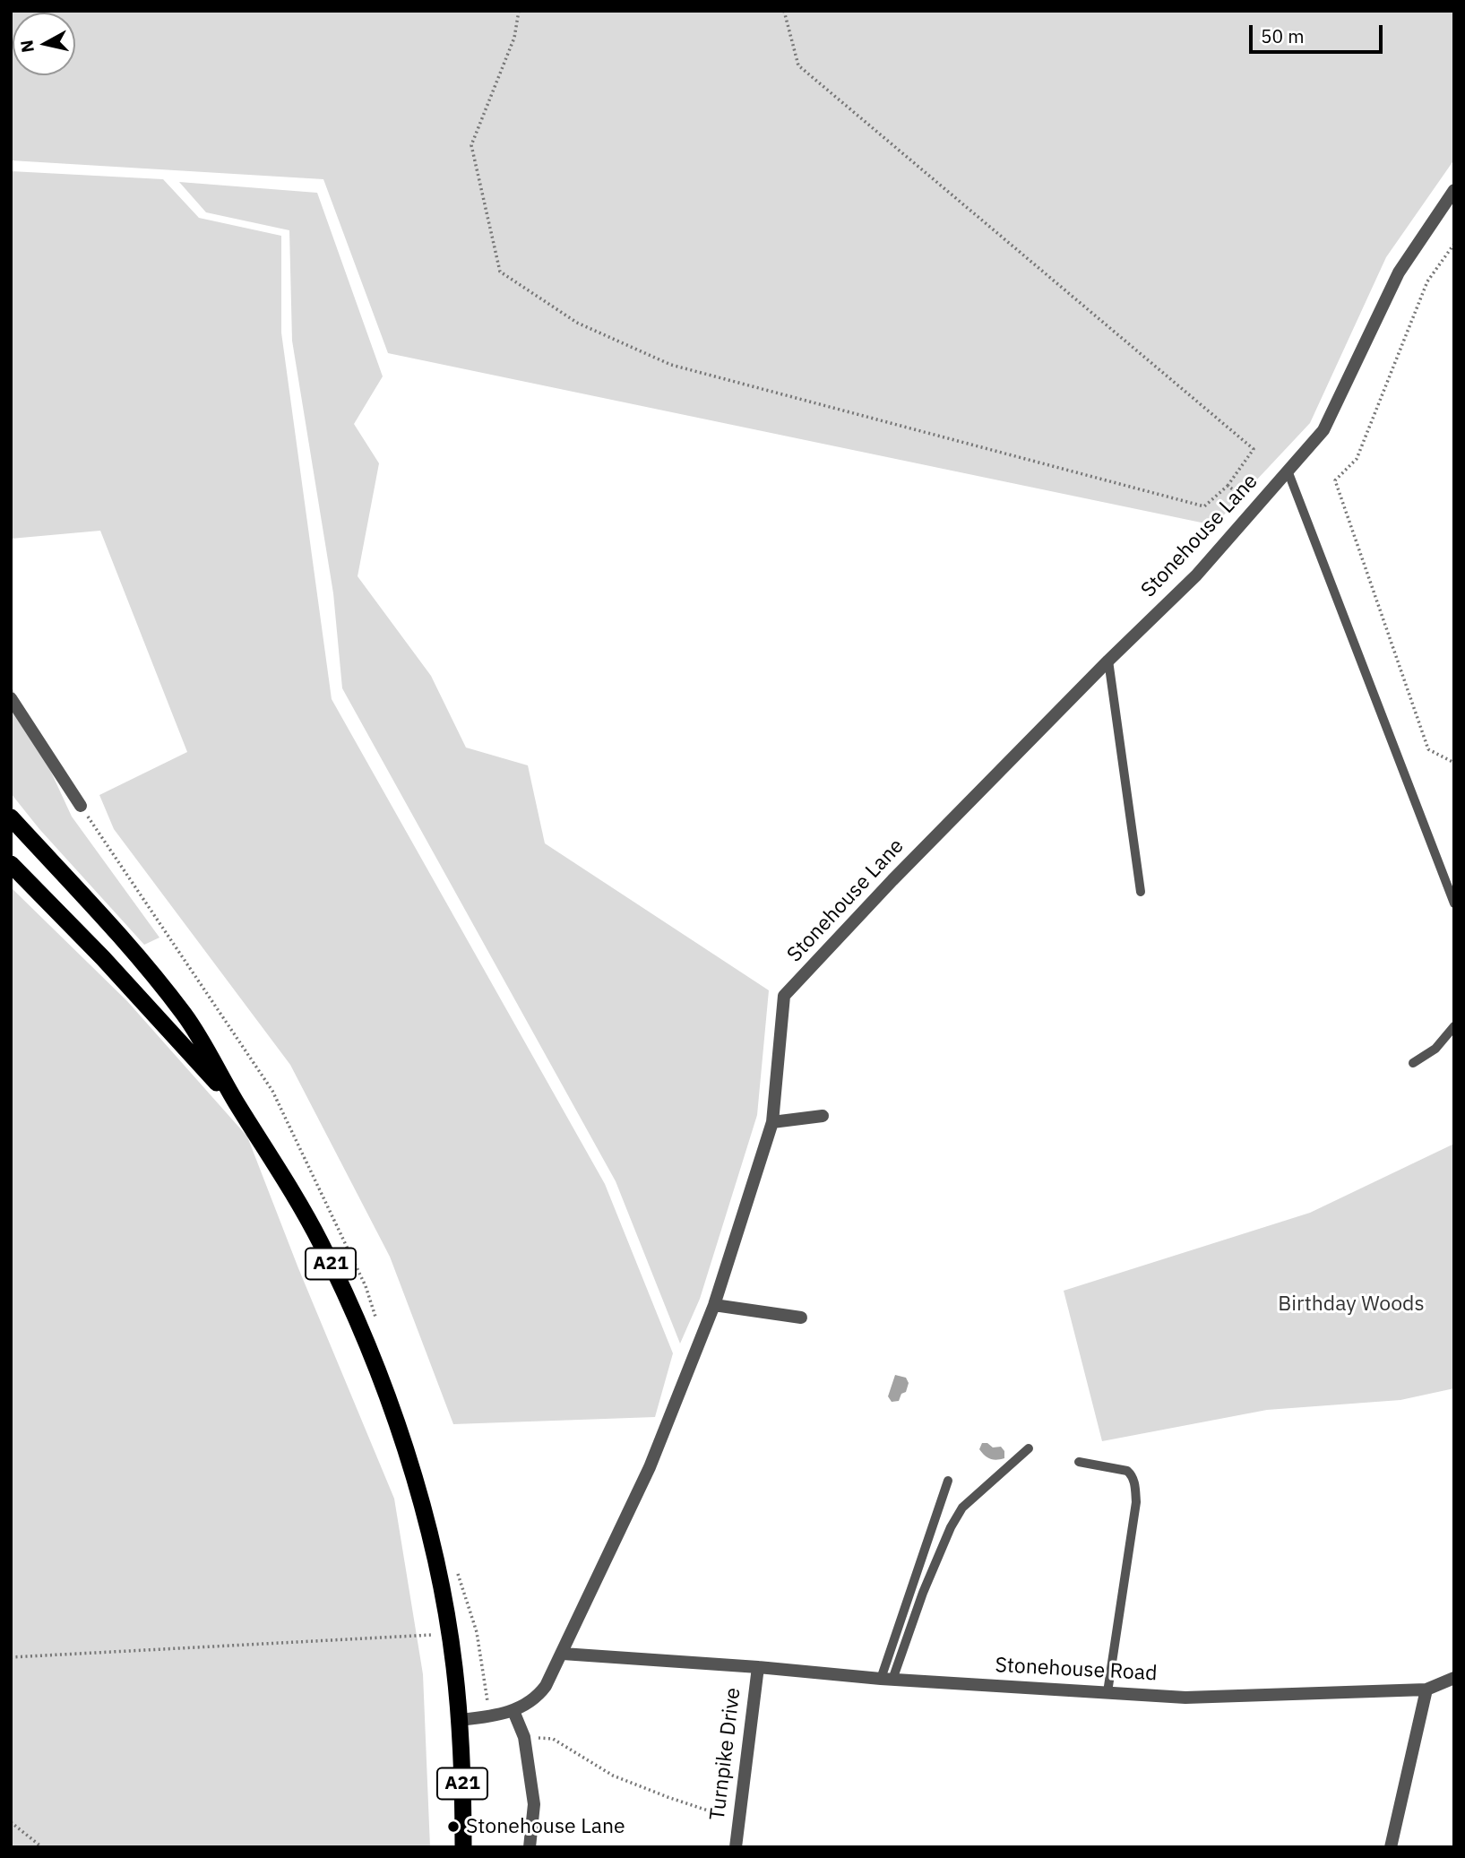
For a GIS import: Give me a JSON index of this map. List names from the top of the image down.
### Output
{
  "streets": {
    "highway": ["A21"],
    "street": ["Stonehouse Lane", "Stonehouse Road", "Turnpike Drive"]
  },
  "crossings": [
    ["Stonehouse Lane", "A21"],
    ["Stonehouse Lane", "Stonehouse Road"],
    ["Stonehouse Road", "Turnpike Drive"]
  ],
  "parks": ["Birthday Woods"],
  "places": ["Stonehouse Lane"],
  "scale_bar": "50 m",
  "north": "left"
}
